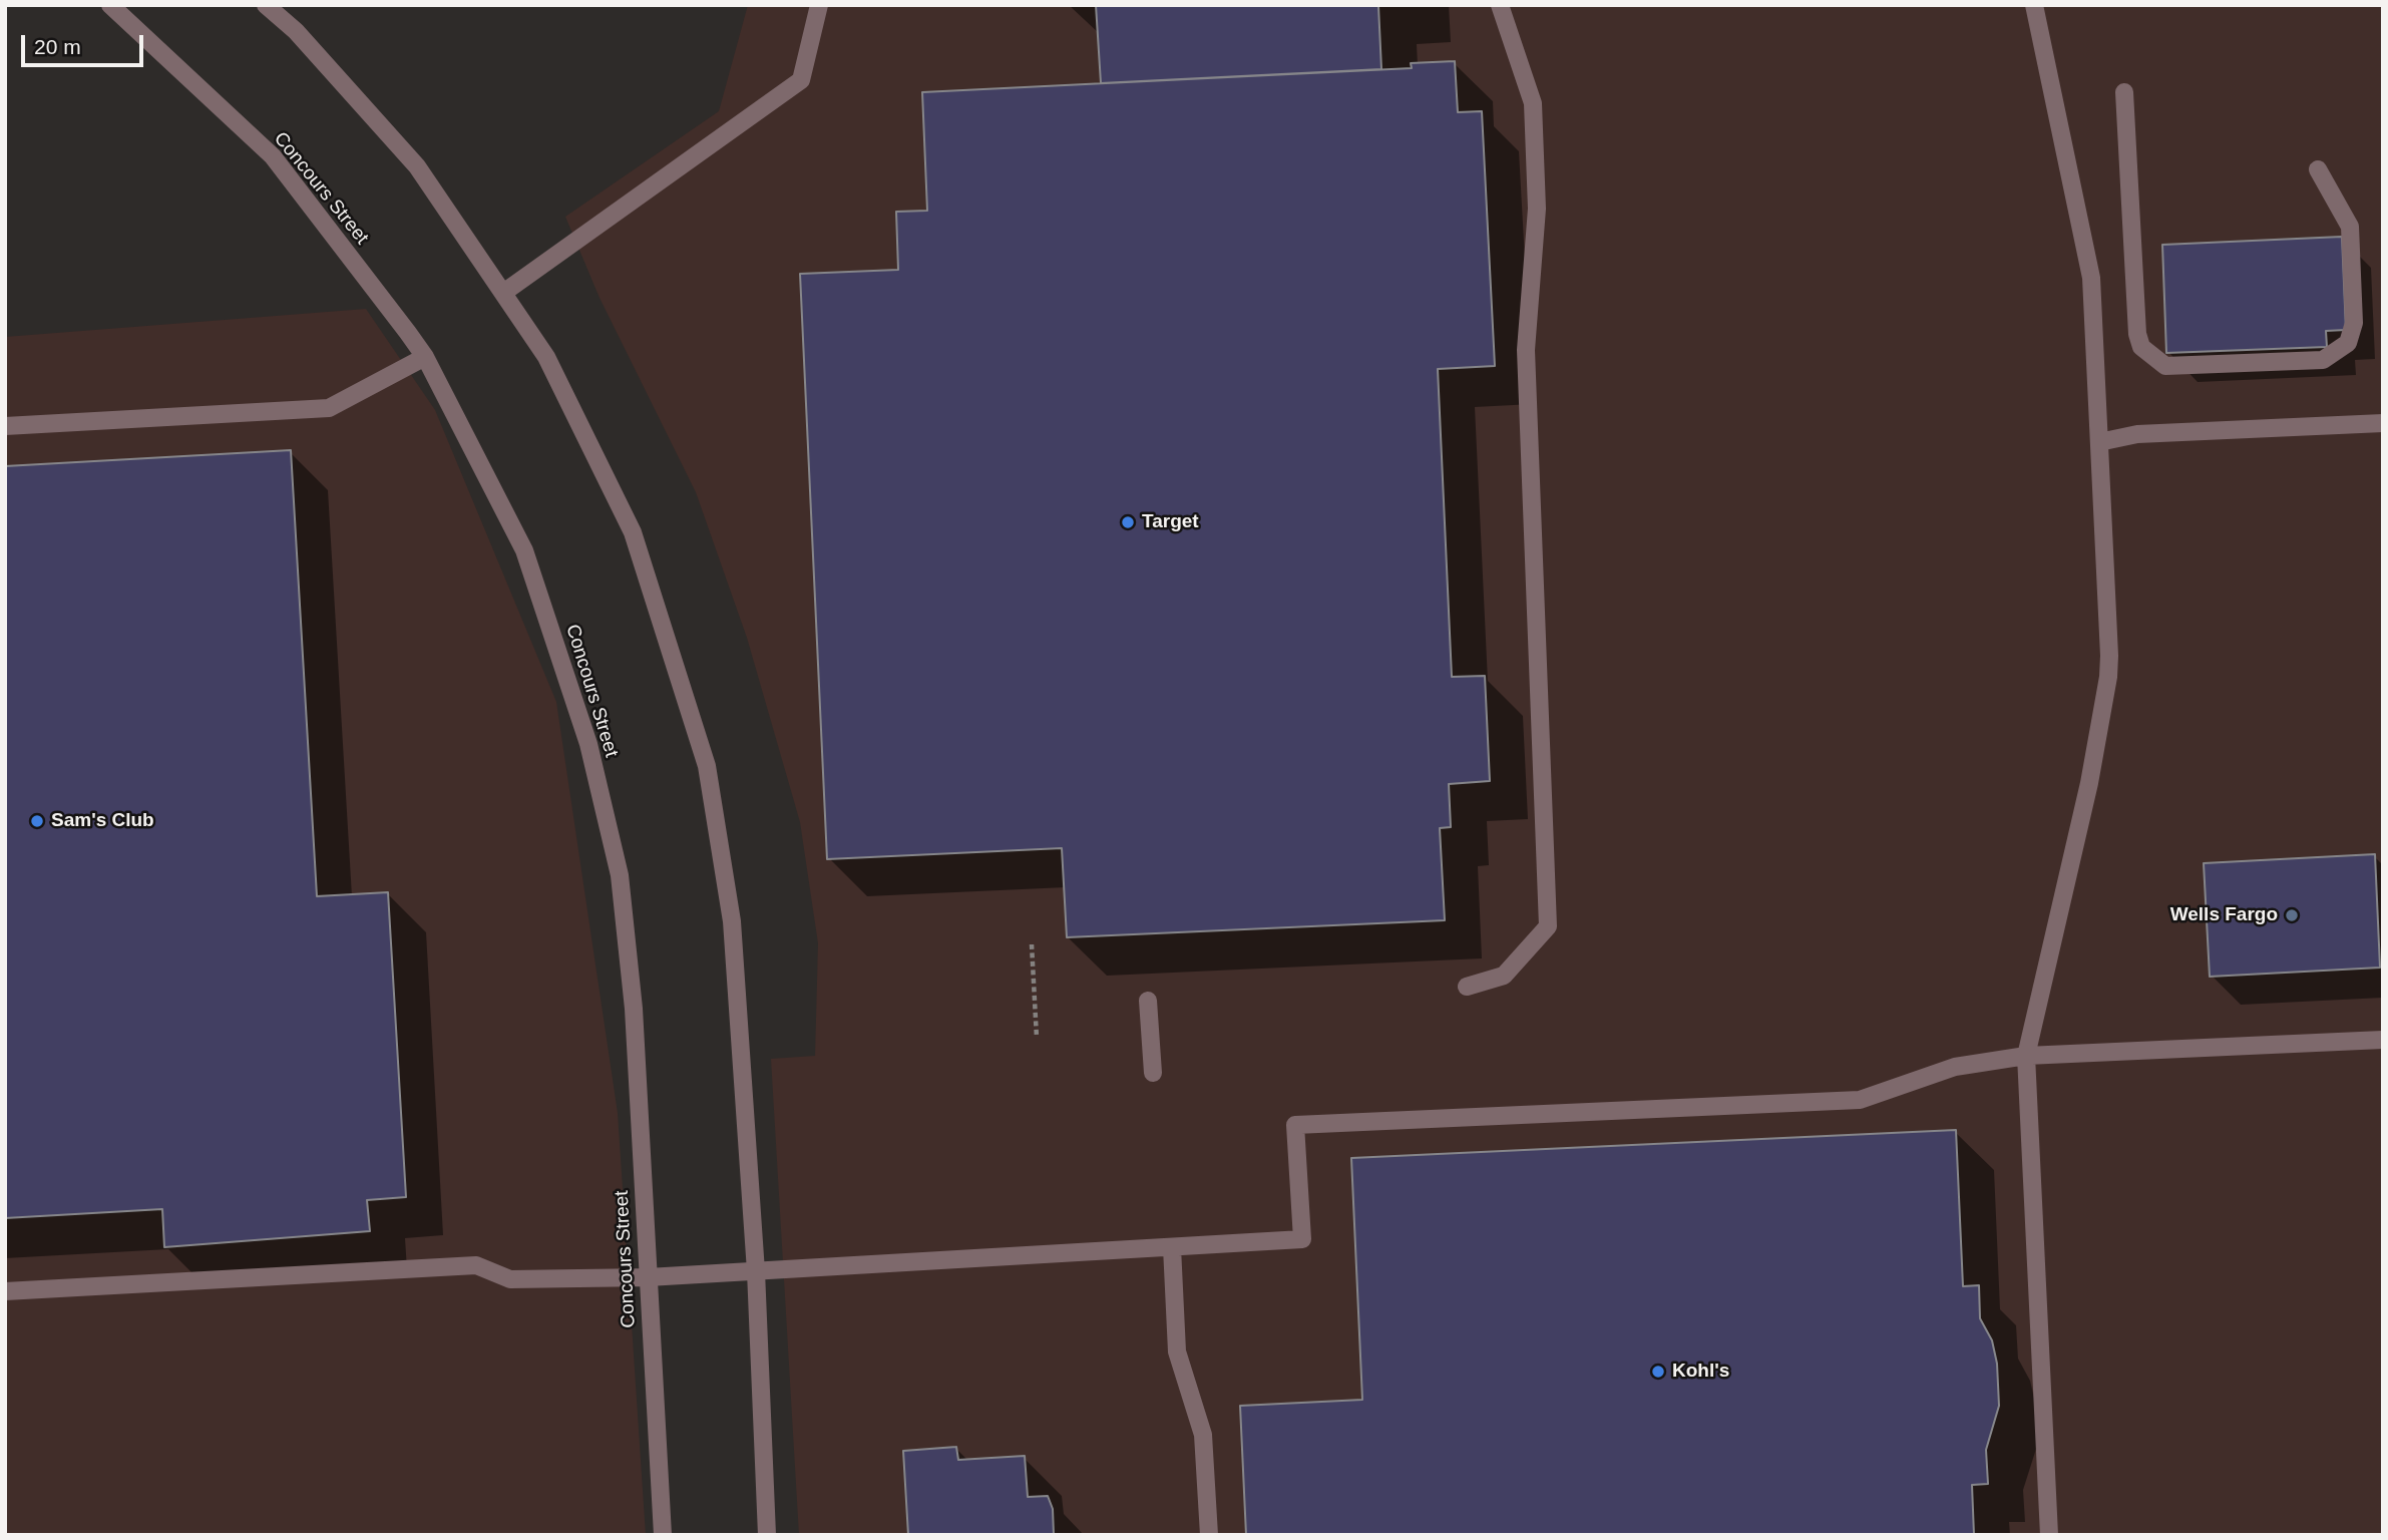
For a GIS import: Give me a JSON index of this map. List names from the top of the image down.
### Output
{
  "streets": {
    "street": ["Concours Street"]
  },
  "places": [
    "Target",
    "Sam's Club",
    "Wells Fargo",
    "Kohl's"
  ],
  "scale_bar": "20 m"
}
